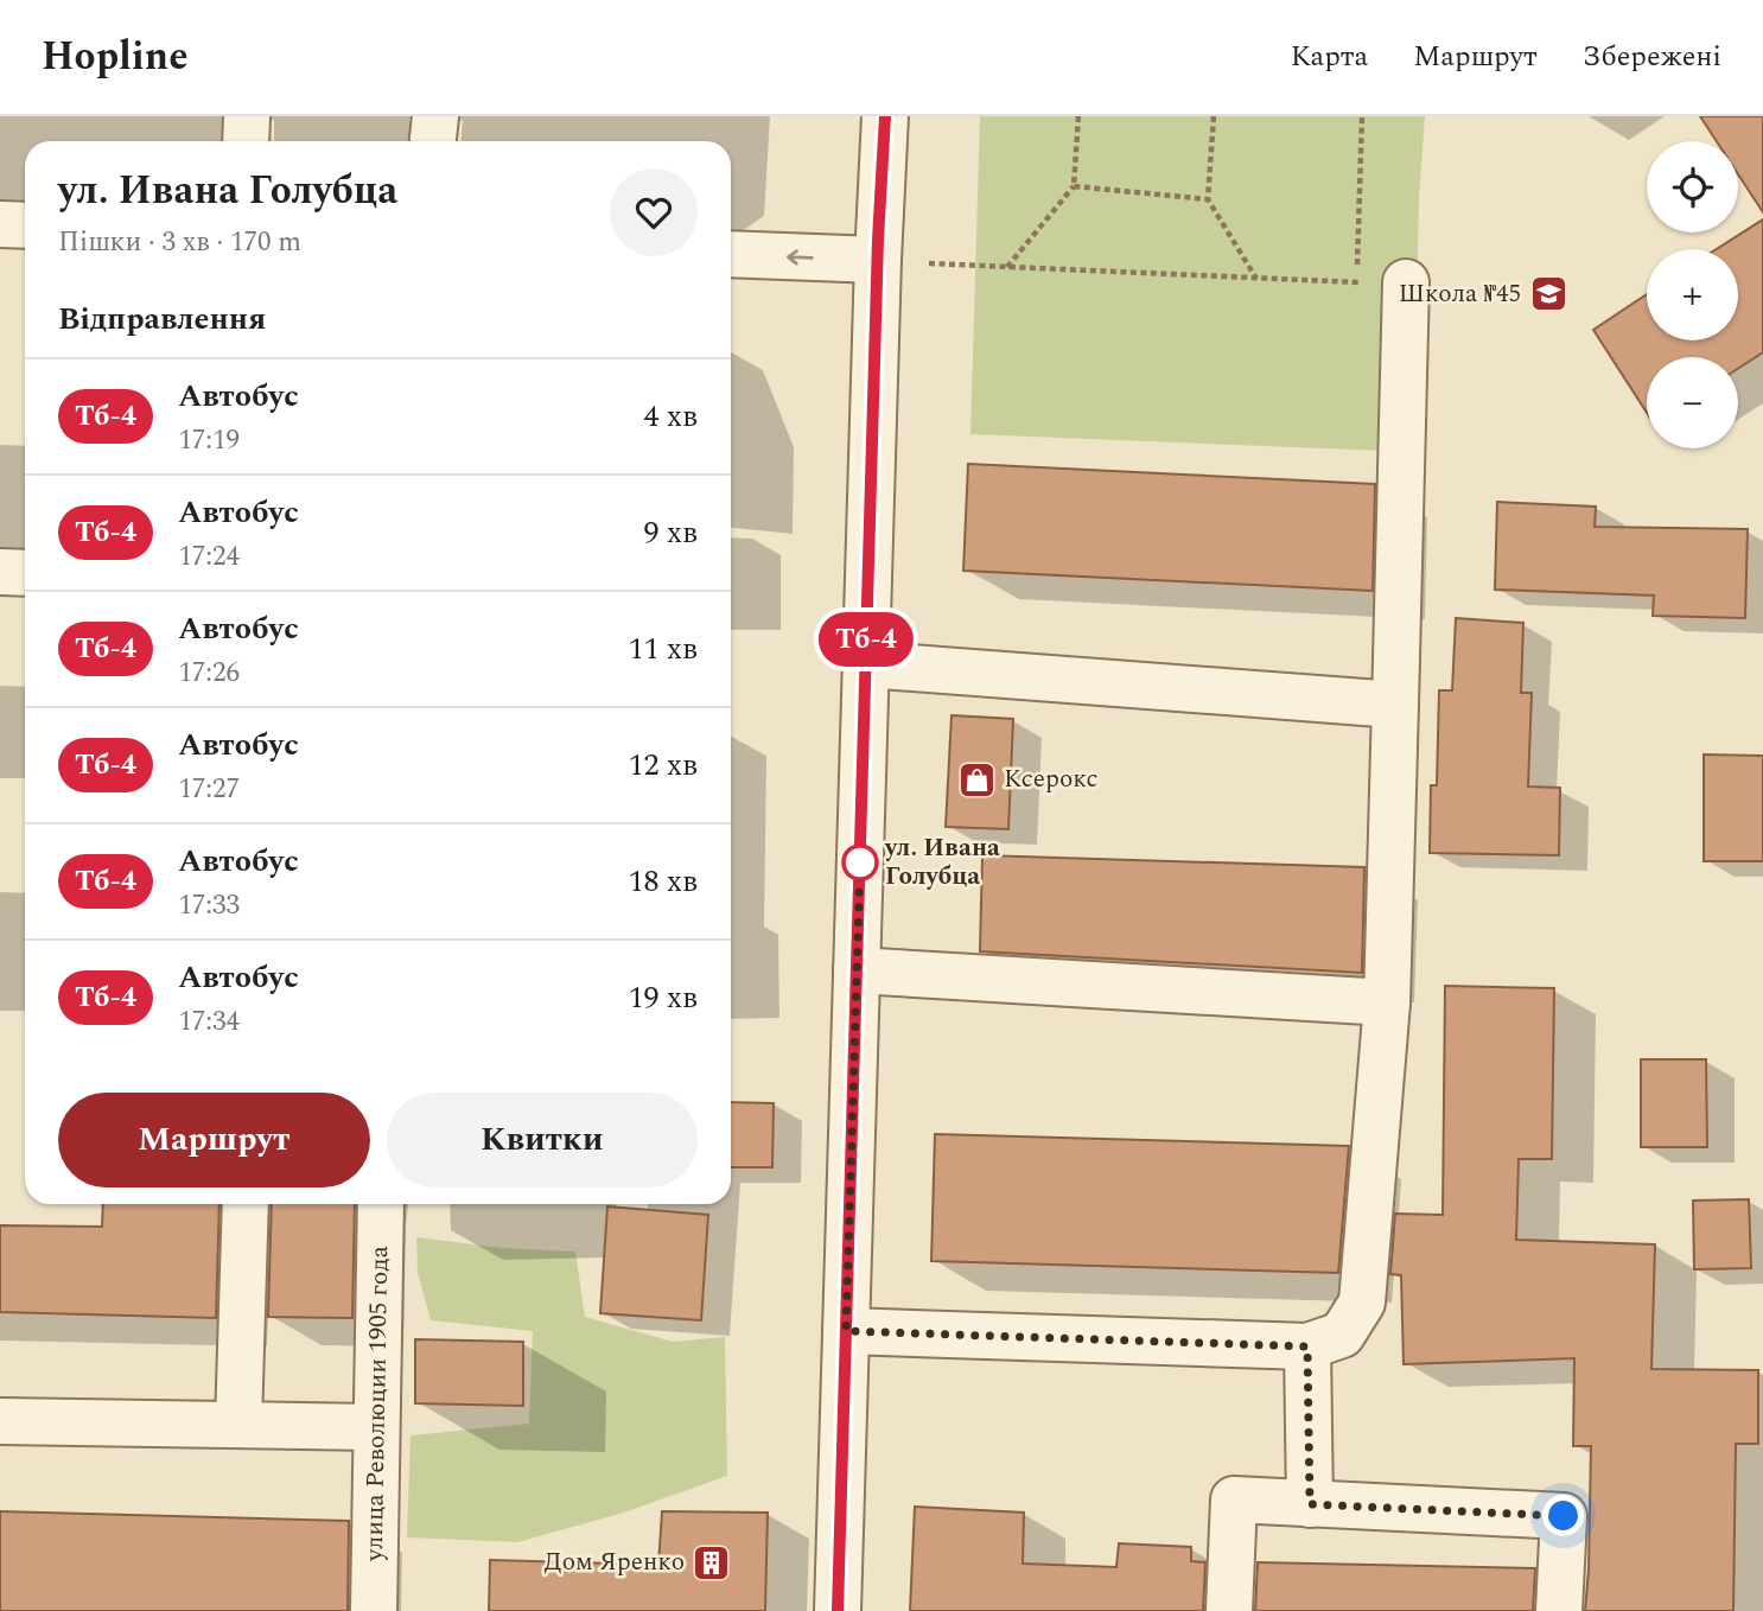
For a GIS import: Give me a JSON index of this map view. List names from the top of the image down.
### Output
{
  "streets": {
    "street": ["улица Революции 1905 года"]
  },
  "places": {
    "school or university": ["Школа №45"],
    "shop": ["Ксерокс"],
    "other": ["ул. Ивана Голубца"],
    "building": ["Дом Яренко"]
  },
  "lines": ["bus line Тб-4"],
  "page": {
    "header": "Hopline",
    "nav": ["Карта", "Маршрут", "Збережені"],
    "on_map": "Тб-4",
    "map_buttons": ["+", "−"],
    "heading": [
      ["ул. Ивана Голубца", "Пішки · 3 хв · 170 m"],
      "Відправлення"
    ],
    "list": [
      {
        "mark": "Тб-4",
        "name": "Автобус",
        "note": "17:19",
        "value": "4 хв"
      },
      {
        "mark": "Тб-4",
        "name": "Автобус",
        "note": "17:24",
        "value": "9 хв"
      },
      {
        "mark": "Тб-4",
        "name": "Автобус",
        "note": "17:26",
        "value": "11 хв"
      },
      {
        "mark": "Тб-4",
        "name": "Автобус",
        "note": "17:27",
        "value": "12 хв"
      },
      {
        "mark": "Тб-4",
        "name": "Автобус",
        "note": "17:33",
        "value": "18 хв"
      },
      {
        "mark": "Тб-4",
        "name": "Автобус",
        "note": "17:34",
        "value": "19 хв"
      }
    ],
    "buttons": ["Маршрут", "Квитки"]
  }
}
